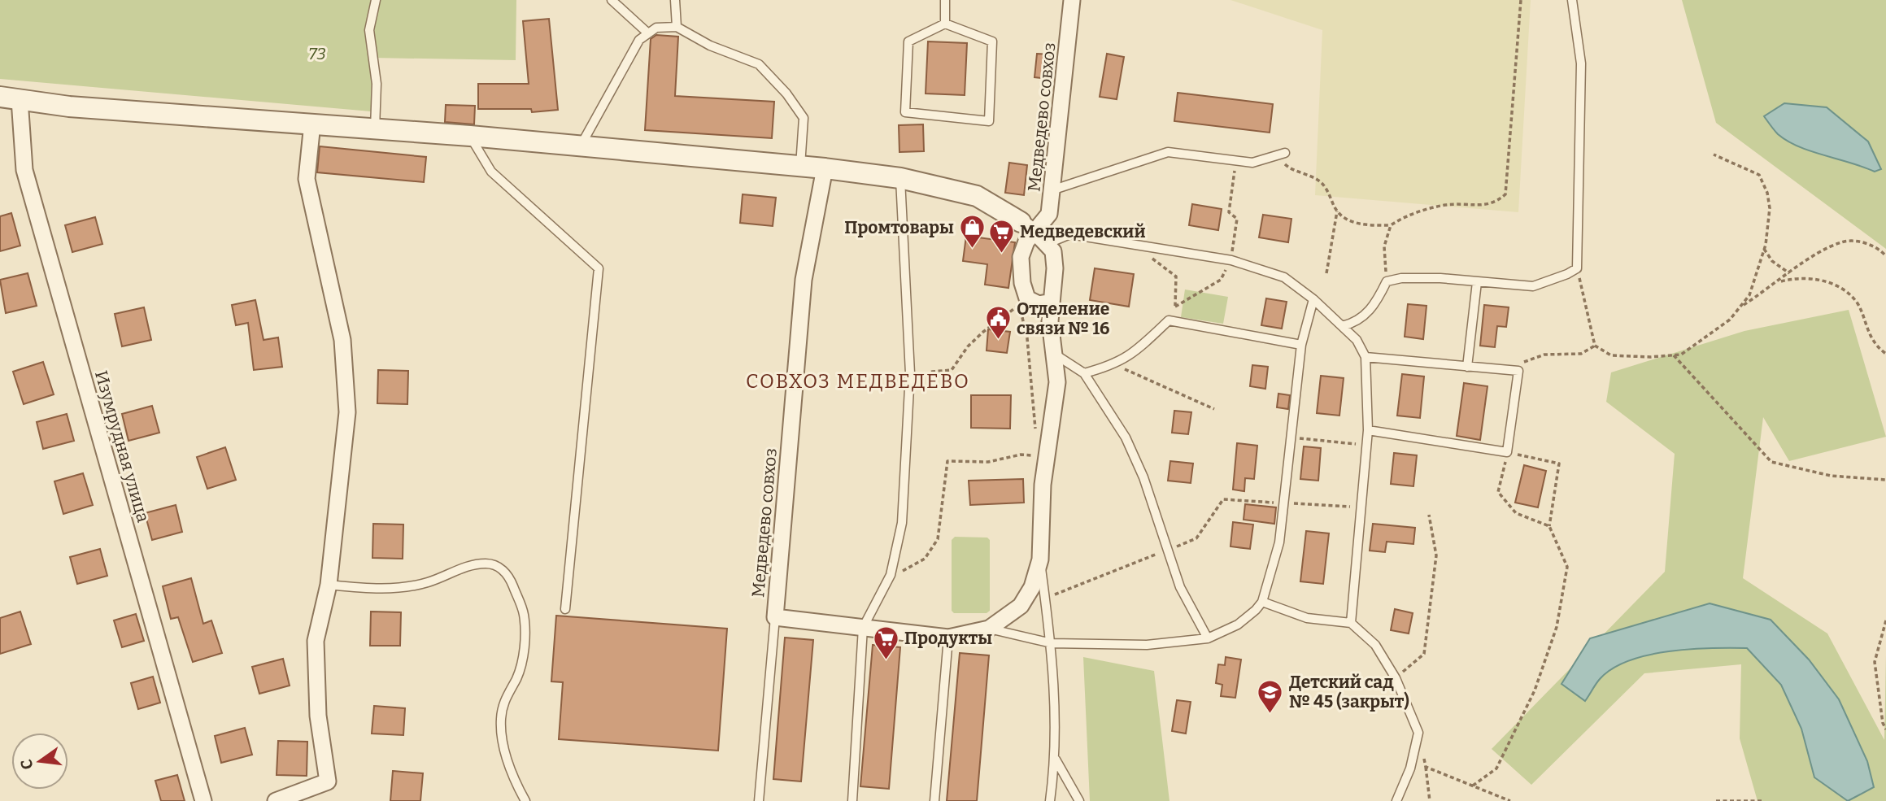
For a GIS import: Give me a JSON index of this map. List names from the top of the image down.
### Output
{
  "streets": {
    "street": ["Медведево совхоз", "Изумрудная улица"]
  },
  "districts": ["СОВХОЗ МЕДВЕДЕВО"],
  "parks": ["73"],
  "places": {
    "shop": ["Промтовары"],
    "supermarket": ["Медведевский", "Продукты"],
    "public building": ["Отделение связи № 16"],
    "school or university": ["Детский сад № 45 (закрыт)"]
  },
  "north": "left"
}
